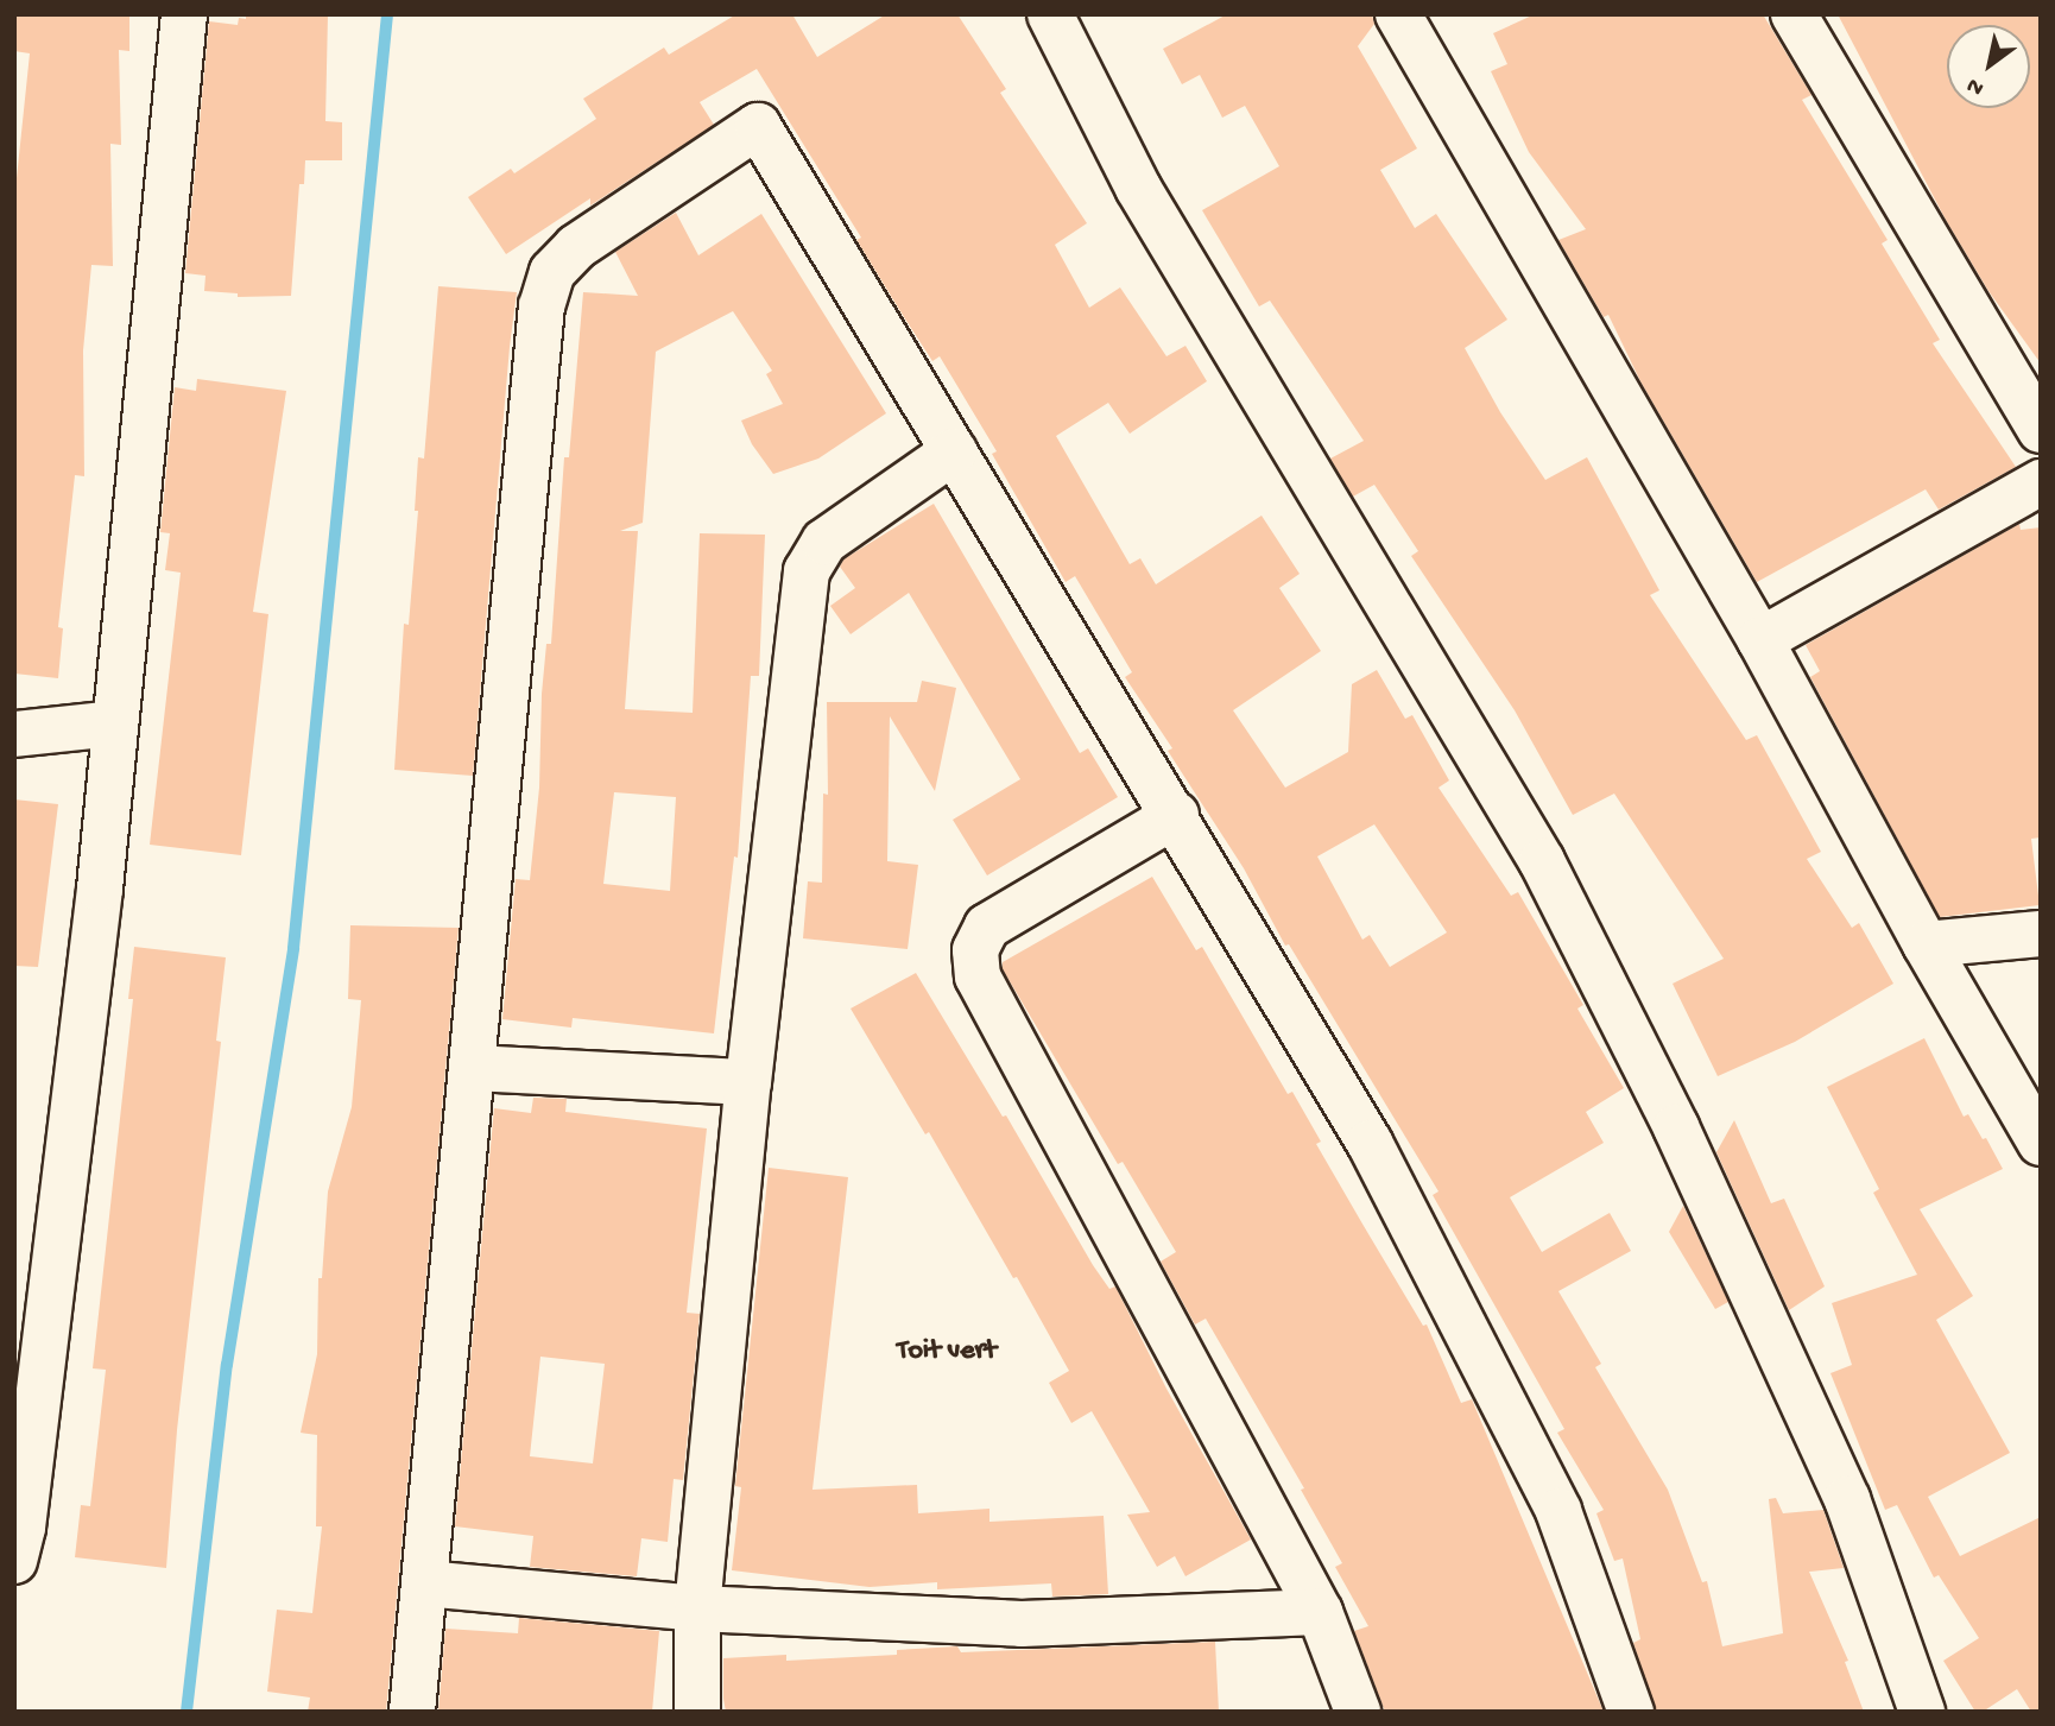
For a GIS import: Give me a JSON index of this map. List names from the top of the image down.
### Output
{
  "districts": ["Toit vert"],
  "north": "bottom left"
}
